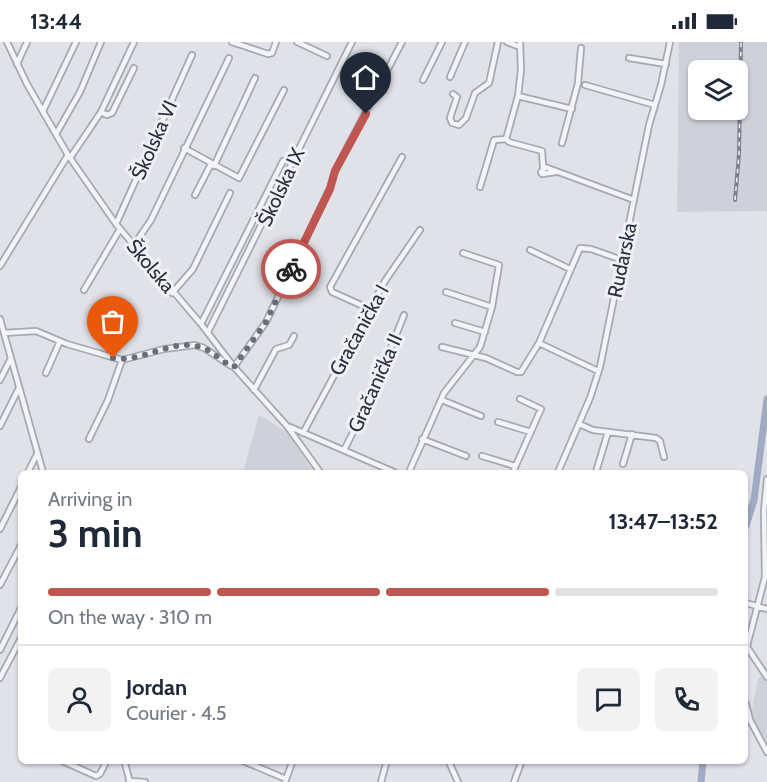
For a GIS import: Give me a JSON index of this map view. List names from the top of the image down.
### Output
{
  "streets": {
    "street": [
      "Školska VI",
      "Školska IX",
      "Rudarska",
      "Školska",
      "Gračanička I",
      "Gračanička II"
    ]
  },
  "crossings": [
    ["Školska VI", "Školska"],
    ["Školska IX", "Školska"]
  ],
  "page": {
    "status": "13:44",
    "heading": ["3 min", "Arriving in", "13:47–13:52"],
    "panel": ["Jordan", "Courier · 4.5"],
    "bar": "On the way · 310 m"
  }
}
